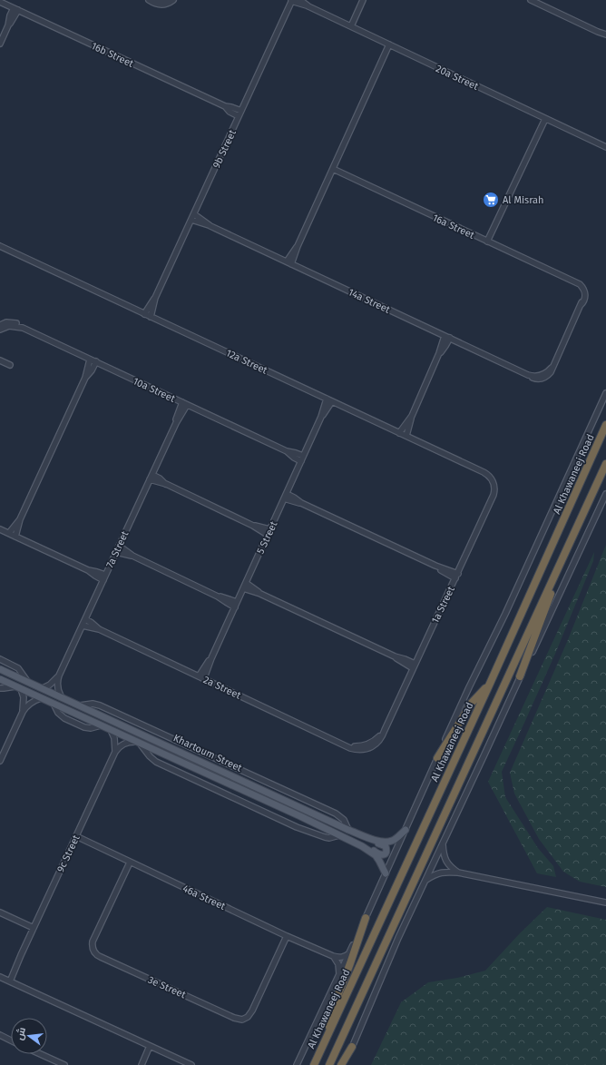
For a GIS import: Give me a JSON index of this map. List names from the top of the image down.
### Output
{
  "streets": {
    "highway": ["Al Khawaneej Road"],
    "main road": ["Khartoum Street"],
    "street": [
      "16b Street",
      "20a Street",
      "9b Street",
      "16a Street",
      "14a Street",
      "12a Street",
      "10a Street",
      "5 Street",
      "7a Street",
      "1a Street",
      "2a Street",
      "9c Street",
      "46a Street",
      "3e Street"
    ]
  },
  "crossings": [
    ["16b Street", "9b Street"],
    ["20a Street", "9b Street"],
    ["9b Street", "14a Street"],
    ["9b Street", "12a Street"],
    ["16a Street", "14a Street"],
    ["12a Street", "5 Street"],
    ["12a Street", "1a Street"],
    ["10a Street", "5 Street"],
    ["10a Street", "7a Street"],
    ["5 Street", "2a Street"],
    ["7a Street", "2a Street"],
    ["7a Street", "Khartoum Street"],
    ["1a Street", "2a Street"],
    ["9c Street", "46a Street"],
    ["46a Street", "3e Street"]
  ],
  "places": {
    "supermarket": ["Al Misrah"]
  },
  "north": "left"
}
